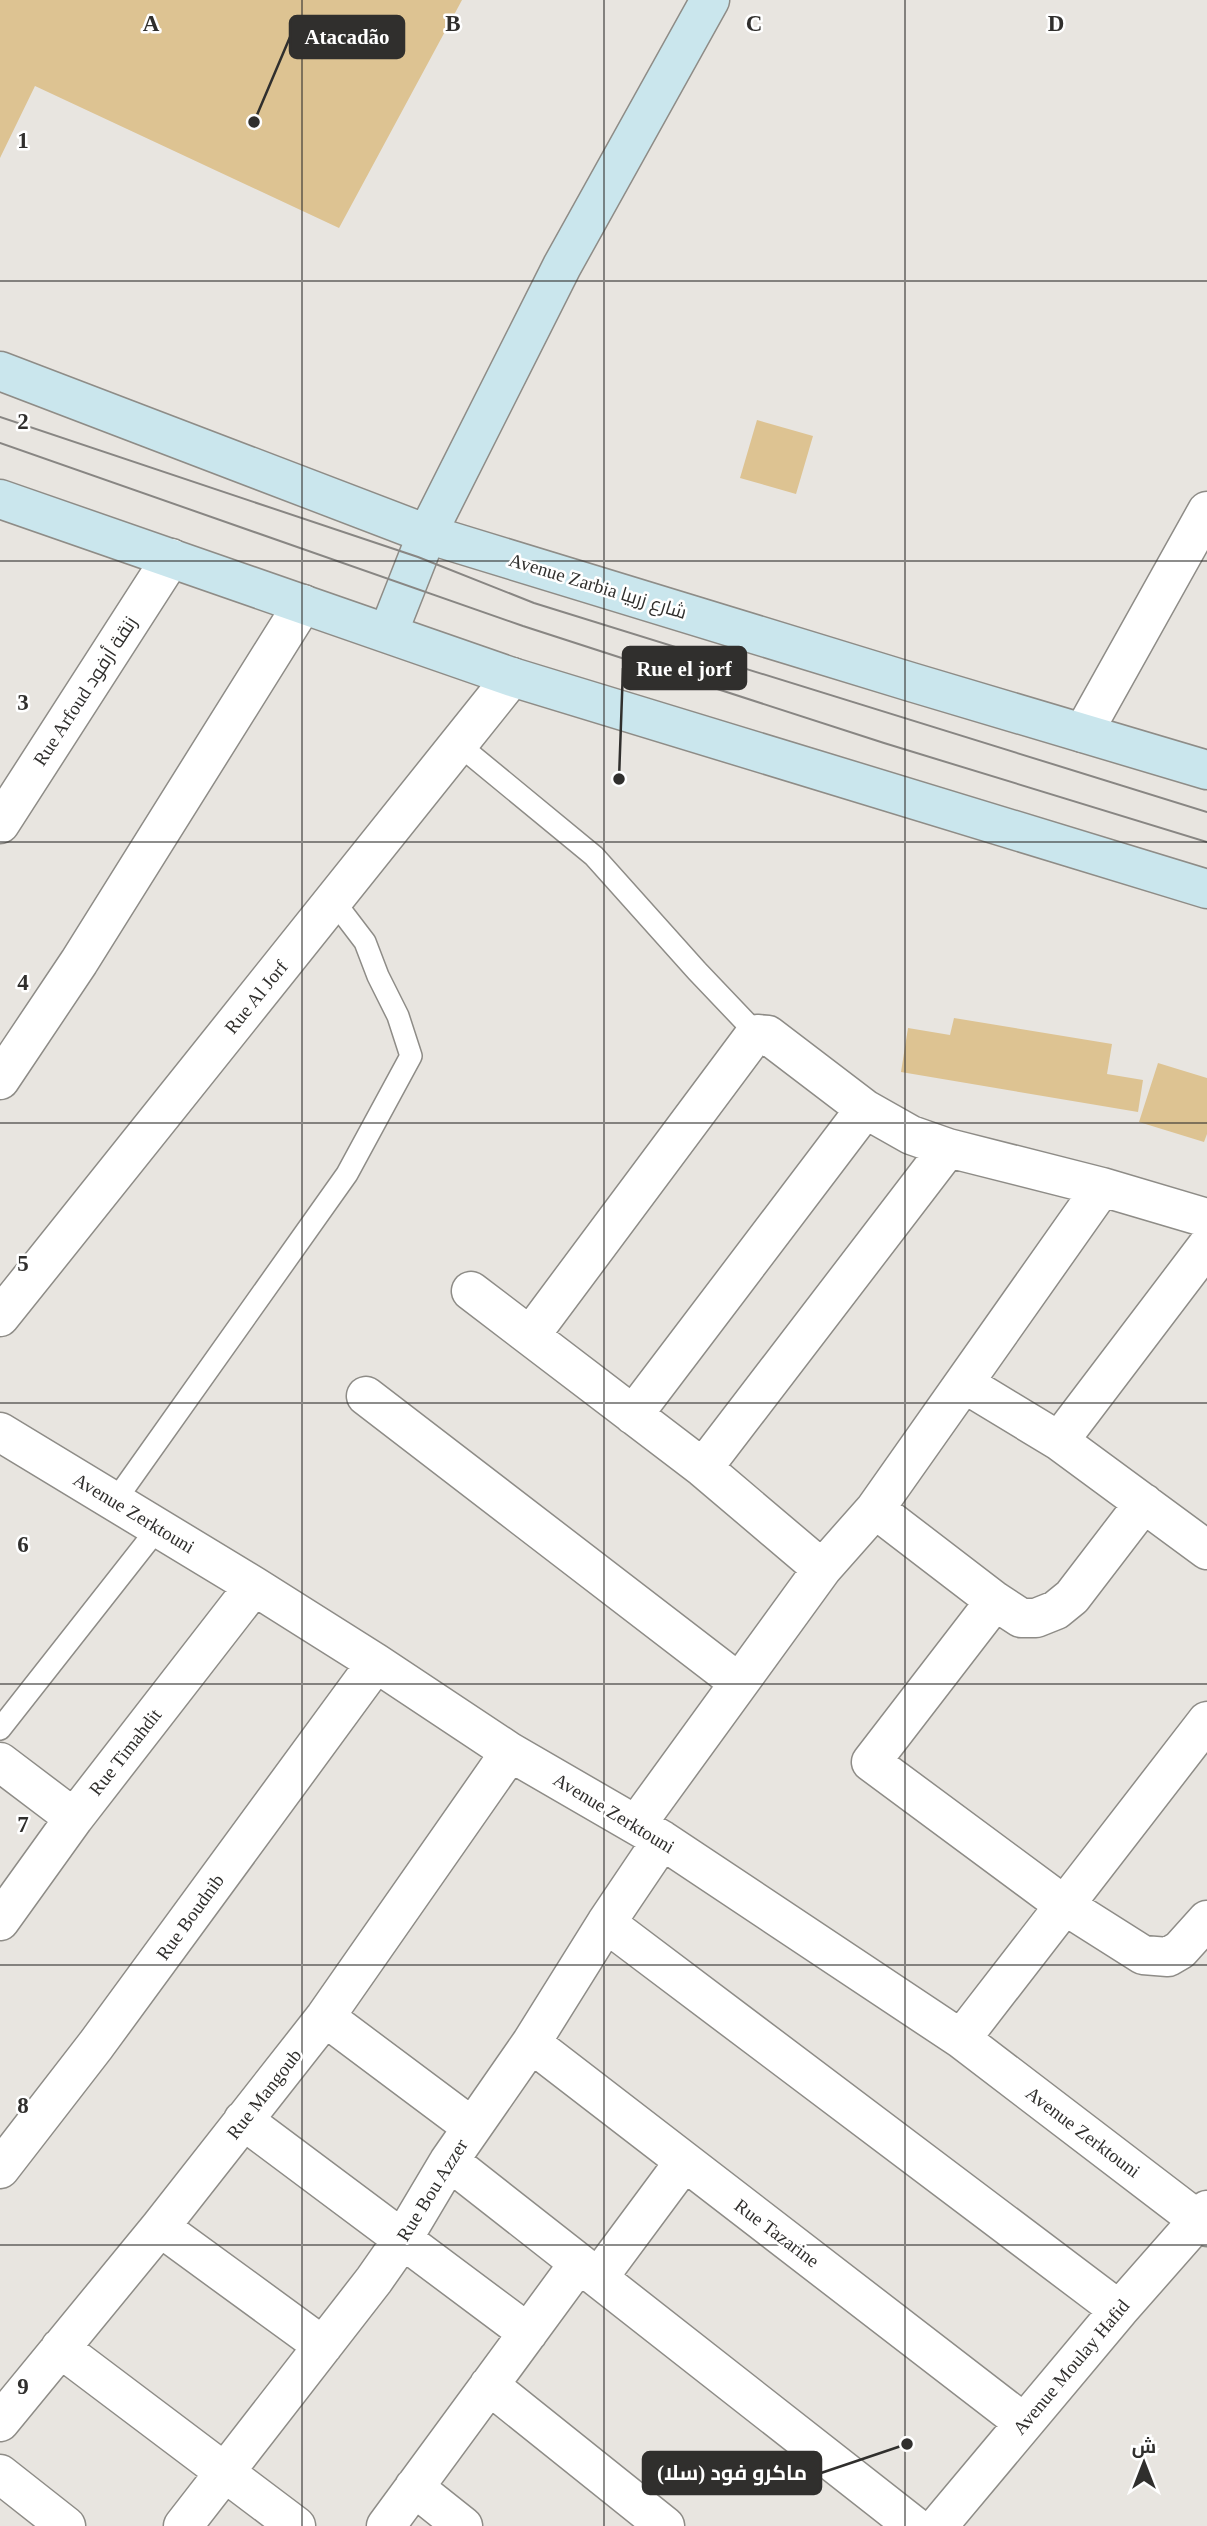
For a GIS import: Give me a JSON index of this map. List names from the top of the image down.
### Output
{
  "streets": {
    "main road": ["Avenue Zarbia شارع زربيا"],
    "street": [
      "Rue Arfoud زنقة أرفود",
      "Rue Al Jorf",
      "Avenue Zerktouni",
      "Rue Timahdit",
      "Rue Boudnib",
      "Rue Mangoub",
      "Rue Bou Azzer",
      "Rue Tazarine",
      "Avenue Moulay Hafid"
    ]
  },
  "crossings": [
    ["Avenue Zerktouni", "Rue Timahdit"],
    ["Avenue Zerktouni", "Rue Boudnib"],
    ["Avenue Zerktouni", "Rue Mangoub"],
    ["Avenue Zerktouni", "Rue Bou Azzer"],
    ["Avenue Zerktouni", "Avenue Moulay Hafid"],
    ["Rue Bou Azzer", "Rue Tazarine"],
    ["Rue Tazarine", "Avenue Moulay Hafid"]
  ],
  "places": ["Atacadão", "Rue el jorf", "ماكرو فود (سلا)"],
  "north": "top",
  "grid": {
    "columns": [
      "A",
      "B",
      "C",
      "D"
    ],
    "rows": [
      "1",
      "2",
      "3",
      "4",
      "5",
      "6",
      "7",
      "8",
      "9"
    ]
  }
}
